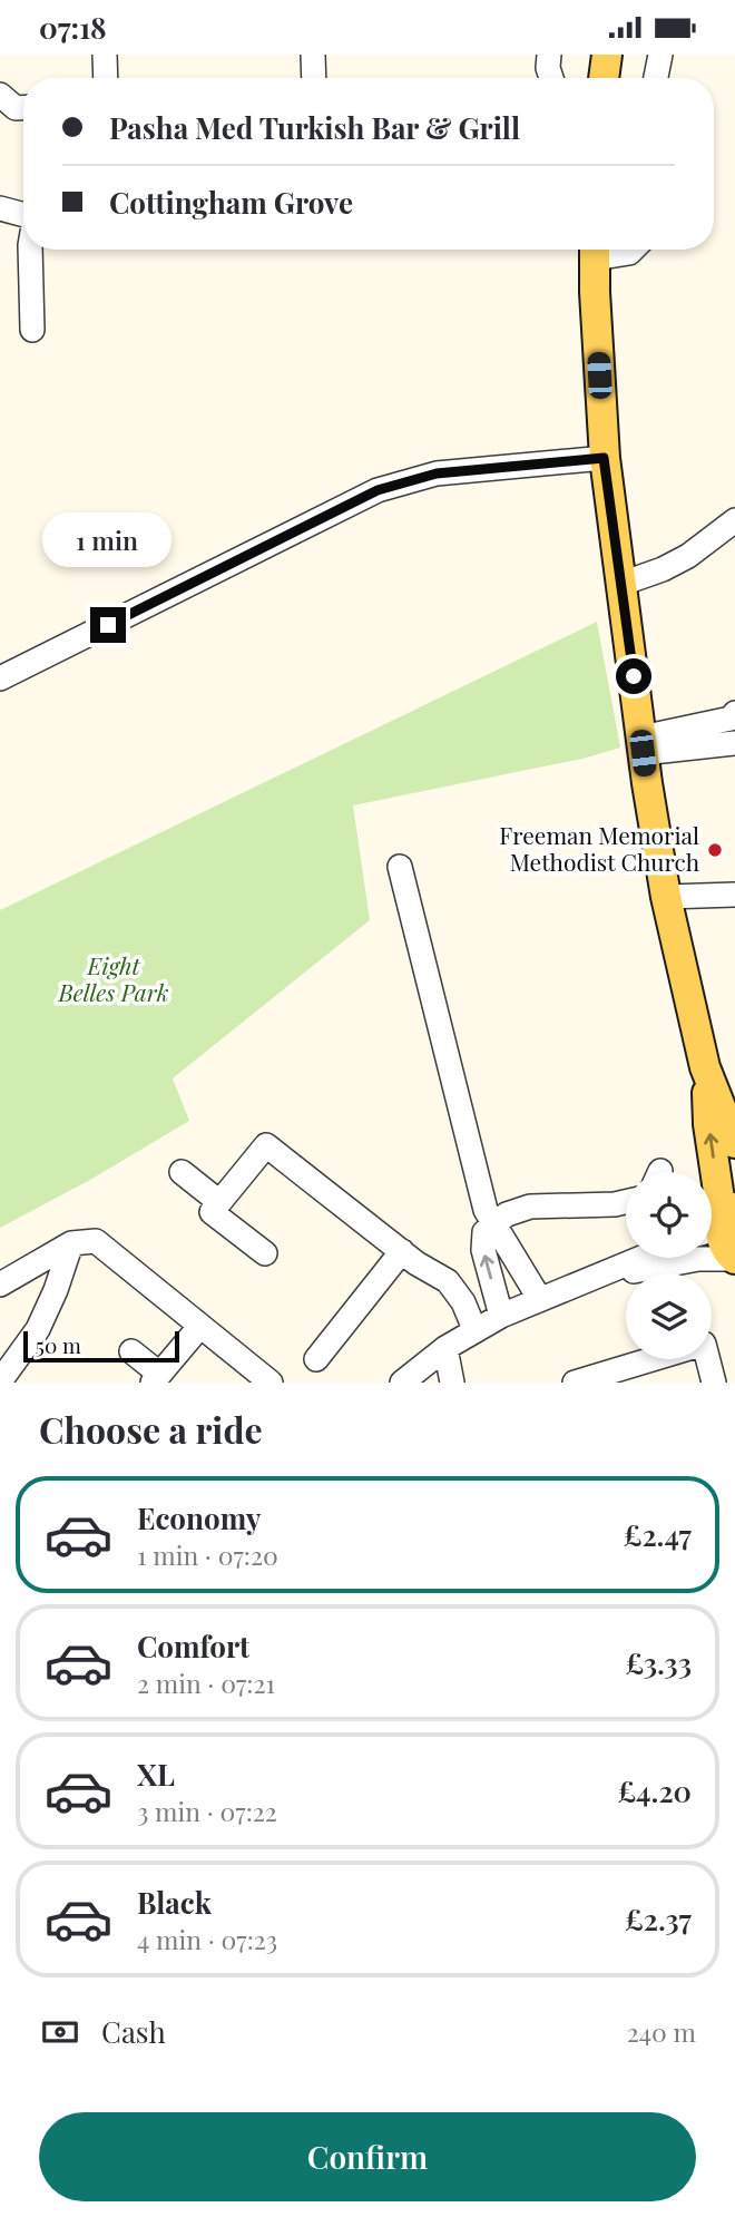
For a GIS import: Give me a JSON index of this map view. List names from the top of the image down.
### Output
{
  "parks": ["Eight Belles Park"],
  "places": ["Freeman Memorial Methodist Church"],
  "scale_bar": "50 m",
  "page": {
    "status": "07:18",
    "banner": ["Pasha Med Turkish Bar & Grill", "Cottingham Grove"],
    "bubble": "1 min",
    "scale": "50 m",
    "heading": "Choose a ride",
    "list": [
      {
        "name": "Economy",
        "note": "1 min · 07:20",
        "value": "£2.47"
      },
      {
        "name": "Comfort",
        "note": "2 min · 07:21",
        "value": "£3.33"
      },
      {
        "name": "XL",
        "note": "3 min · 07:22",
        "value": "£4.20"
      },
      {
        "name": "Black",
        "note": "4 min · 07:23",
        "value": "£2.37"
      }
    ],
    "pay": ["Cash", "240 m"],
    "buttons": "Confirm"
  }
}
